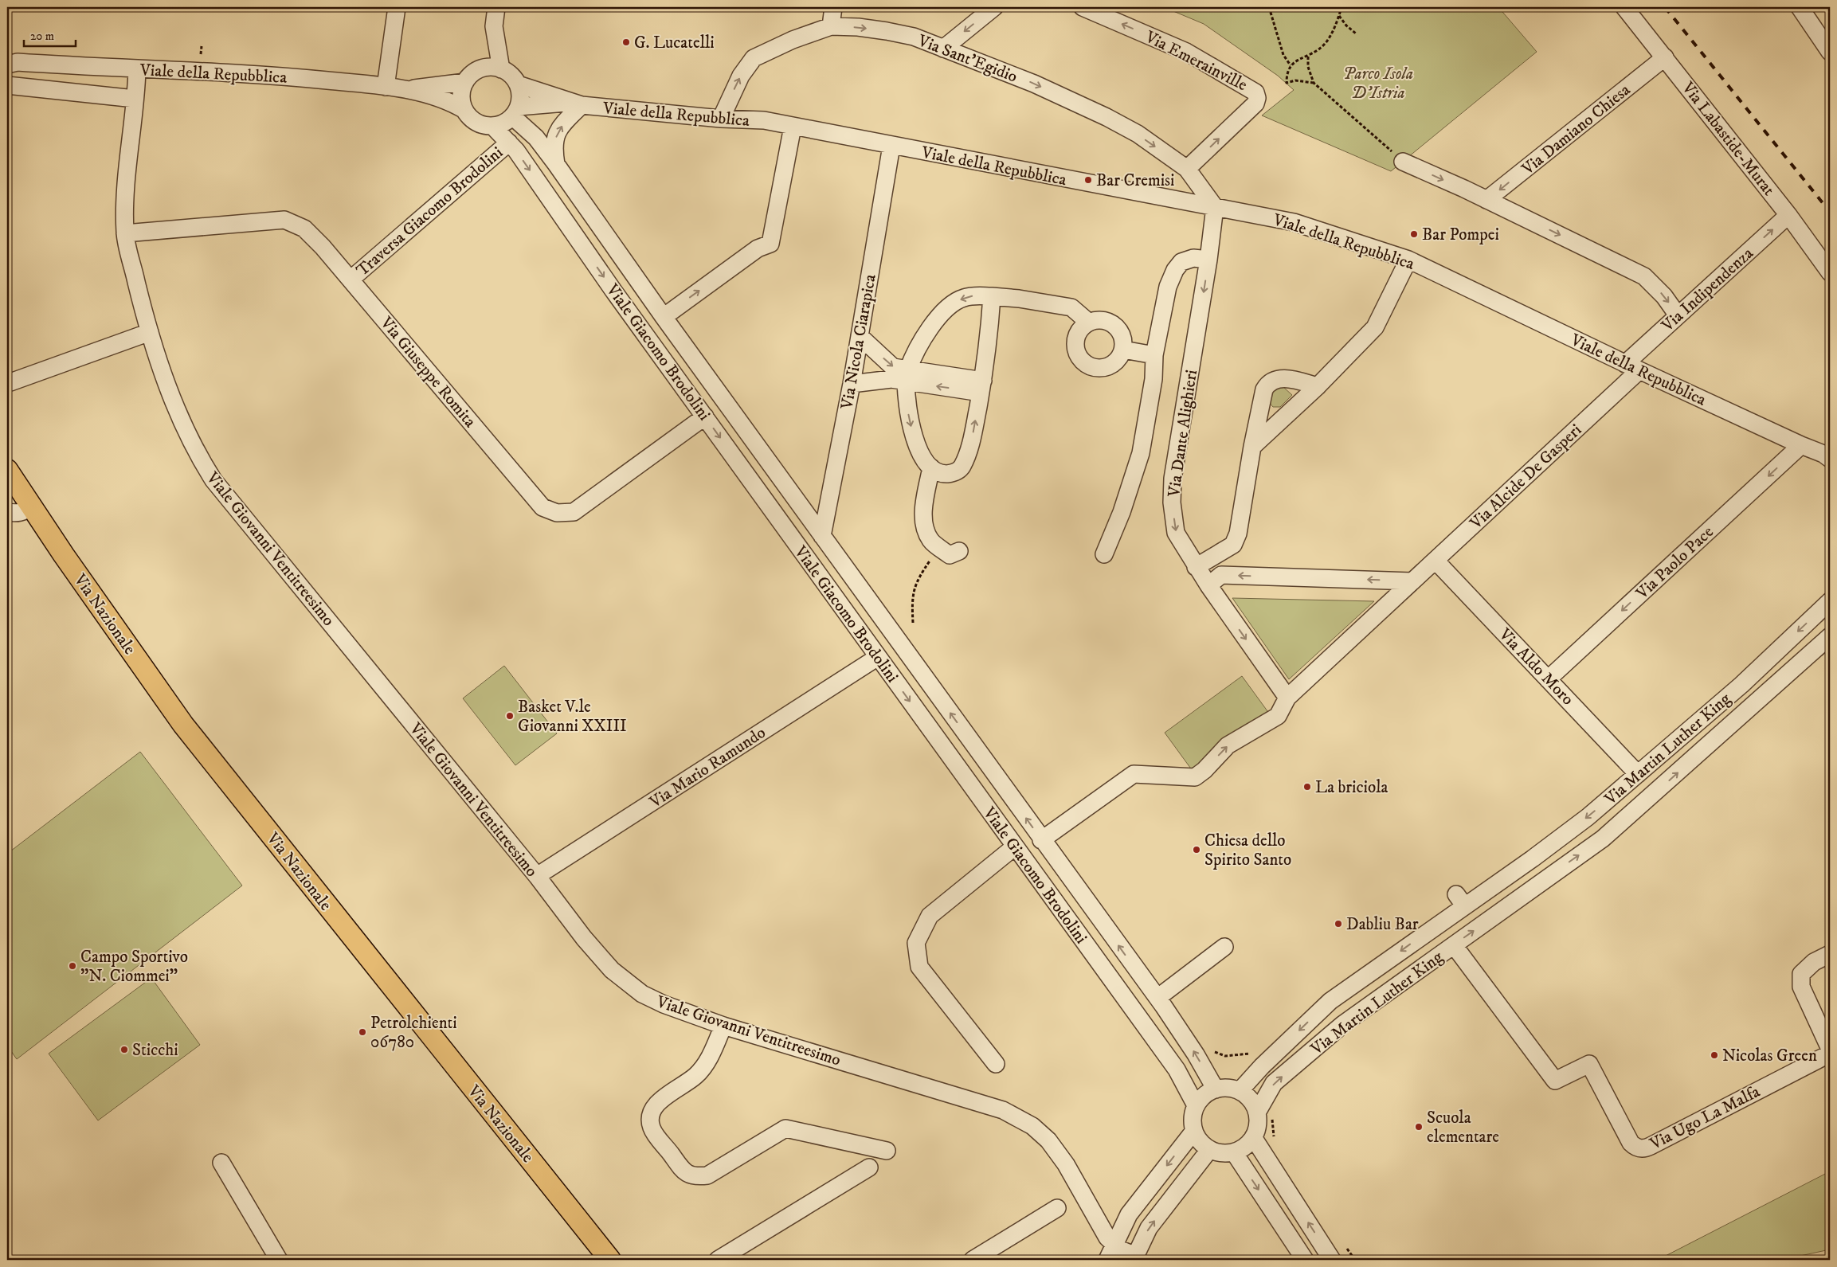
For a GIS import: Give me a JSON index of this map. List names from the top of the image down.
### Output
{
  "streets": {
    "main road": ["Via Nazionale"],
    "street": [
      "Via Sant'Egidio",
      "Via Emerainville",
      "Viale della Repubblica",
      "Via Damiano Chiesa",
      "Via Labastide-Murat",
      "Traversa Giacomo Brodolini",
      "Via Indipendenza",
      "Via Nicola Ciarapica",
      "Viale Giacomo Brodolini",
      "Via Giuseppe Romita",
      "Via Dante Alighieri",
      "Via Alcide De Gasperi",
      "Viale Giovanni Ventitreesimo",
      "Via Paolo Pace",
      "Via Aldo Moro",
      "Via Martin Luther King",
      "Via Mario Ramundo",
      "Via Ugo La Malfa"
    ]
  },
  "crossings": [
    ["Via Sant'Egidio", "Via Emerainville"],
    ["Via Sant'Egidio", "Viale della Repubblica"],
    ["Via Sant'Egidio", "Via Dante Alighieri"],
    ["Viale della Repubblica", "Via Indipendenza"],
    ["Viale della Repubblica", "Via Nicola Ciarapica"],
    ["Viale della Repubblica", "Viale Giacomo Brodolini"],
    ["Viale della Repubblica", "Via Dante Alighieri"],
    ["Viale della Repubblica", "Via Alcide De Gasperi"],
    ["Viale della Repubblica", "Viale Giovanni Ventitreesimo"],
    ["Viale della Repubblica", "Via Paolo Pace"],
    ["Via Damiano Chiesa", "Via Labastide-Murat"],
    ["Via Labastide-Murat", "Via Indipendenza"],
    ["Traversa Giacomo Brodolini", "Viale Giacomo Brodolini"],
    ["Traversa Giacomo Brodolini", "Via Giuseppe Romita"],
    ["Via Indipendenza", "Via Alcide De Gasperi"],
    ["Via Nicola Ciarapica", "Viale Giacomo Brodolini"],
    ["Viale Giacomo Brodolini", "Via Giuseppe Romita"],
    ["Viale Giacomo Brodolini", "Via Alcide De Gasperi"],
    ["Viale Giacomo Brodolini", "Via Martin Luther King"],
    ["Viale Giacomo Brodolini", "Via Mario Ramundo"],
    ["Via Giuseppe Romita", "Viale Giovanni Ventitreesimo"],
    ["Via Dante Alighieri", "Via Alcide De Gasperi"],
    ["Via Alcide De Gasperi", "Via Aldo Moro"],
    ["Viale Giovanni Ventitreesimo", "Via Mario Ramundo"],
    ["Via Paolo Pace", "Via Aldo Moro"],
    ["Via Aldo Moro", "Via Martin Luther King"],
    ["Via Martin Luther King", "Via Ugo La Malfa"]
  ],
  "one_way": [
    "Via Sant'Egidio",
    "Via Damiano Chiesa",
    "Via Indipendenza",
    "Via Alcide De Gasperi",
    "Via Paolo Pace"
  ],
  "parks": ["Parco Isola D'Istria"],
  "places": [
    "G. Lucatelli",
    "Bar Cremisi",
    "Bar Pompei",
    "Basket V.le Giovanni XXIII",
    "La briciola",
    "Chiesa dello Spirito Santo",
    "Dabliu Bar",
    "Campo Sportivo \"N. Ciommei\"",
    "Petrolchienti 06780",
    "Sticchi",
    "Nicolas Green",
    "Scuola elementare"
  ],
  "scale_bar": "20 m"
}
